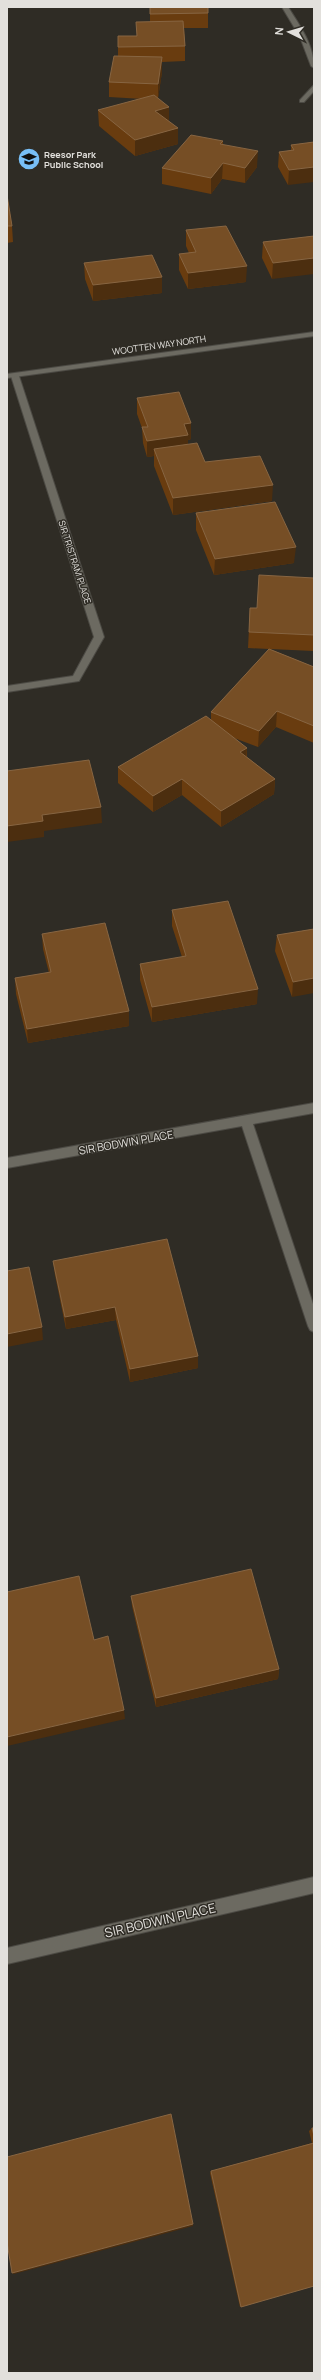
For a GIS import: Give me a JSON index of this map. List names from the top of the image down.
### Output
{
  "streets": {
    "street": ["WOOTTEN WAY NORTH", "SIR TRISTRAM PLACE", "SIR BODWIN PLACE"]
  },
  "crossings": [
    ["WOOTTEN WAY NORTH", "SIR TRISTRAM PLACE"]
  ],
  "places": {
    "school or university": ["Reesor Park Public School"]
  },
  "north": "left"
}
